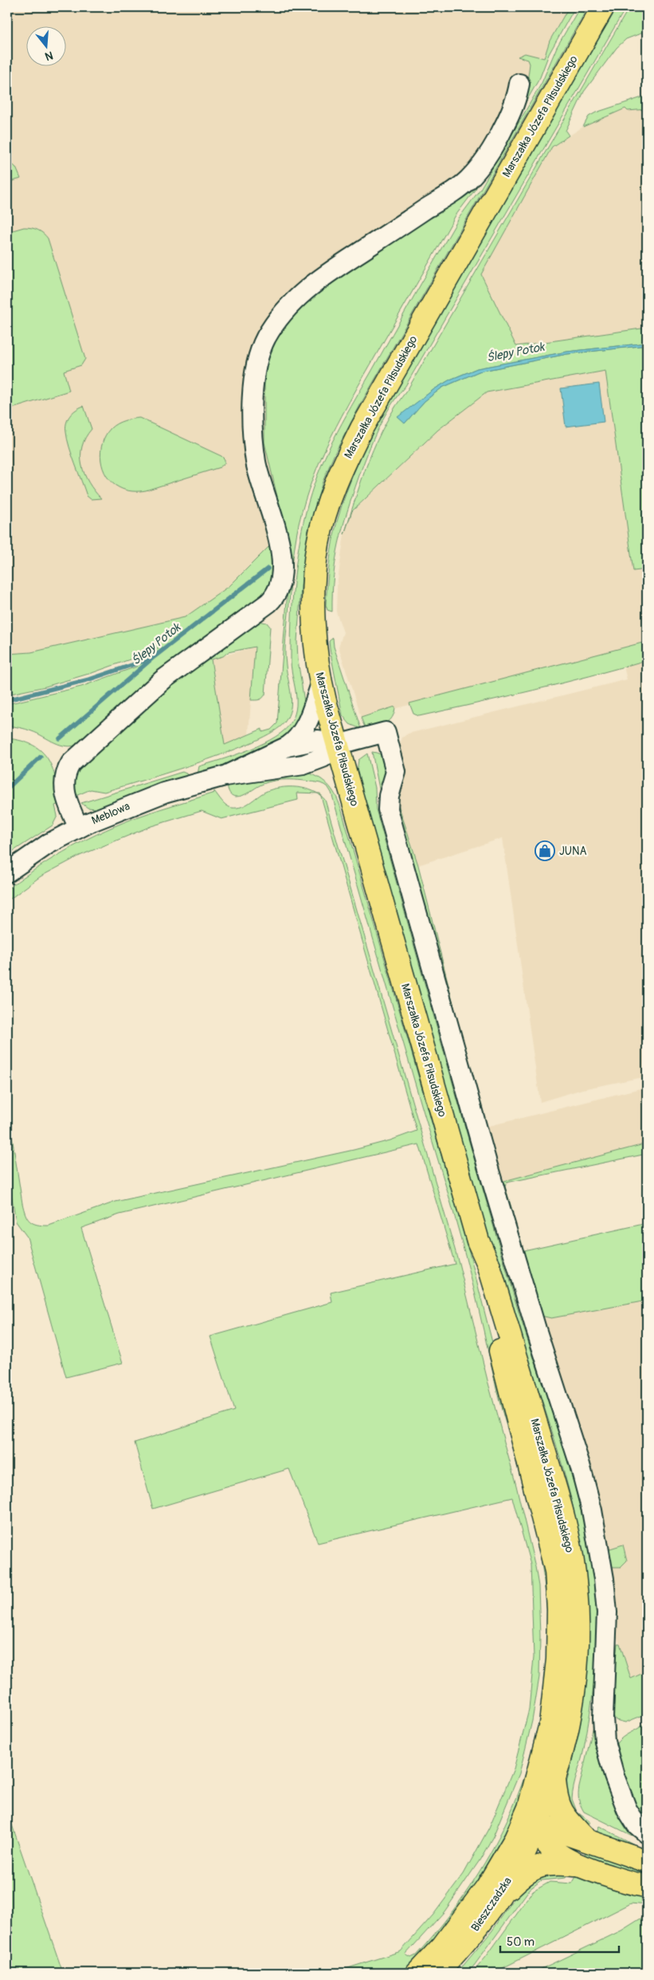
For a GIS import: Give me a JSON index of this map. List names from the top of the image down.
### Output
{
  "streets": {
    "main road": ["Marszałka Józefa Piłsudskiego", "Bieszczadzka"],
    "street": ["Meblowa"]
  },
  "crossings": [
    ["Marszałka Józefa Piłsudskiego", "Meblowa"],
    ["Marszałka Józefa Piłsudskiego", "Bieszczadzka"]
  ],
  "water": ["Ślepy Potok"],
  "places": {
    "shop": ["JUNA"]
  },
  "scale_bar": "50 m",
  "north": "bottom"
}
